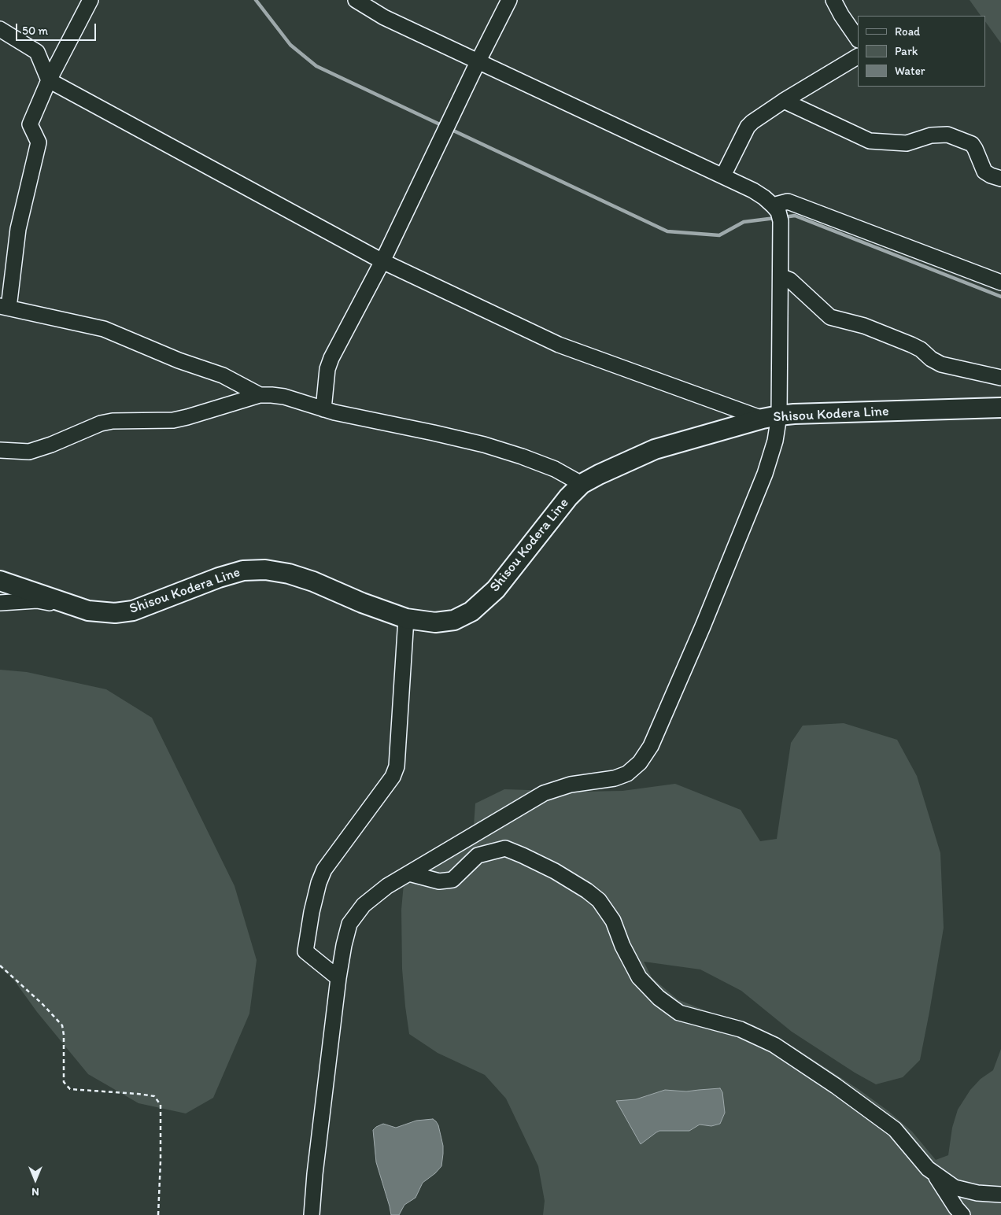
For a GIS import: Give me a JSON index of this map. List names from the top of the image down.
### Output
{
  "streets": {
    "main road": ["Shisou Kodera Line"]
  },
  "legend": ["Road", "Park", "Water"],
  "scale_bar": "50 m",
  "north": "bottom"
}
